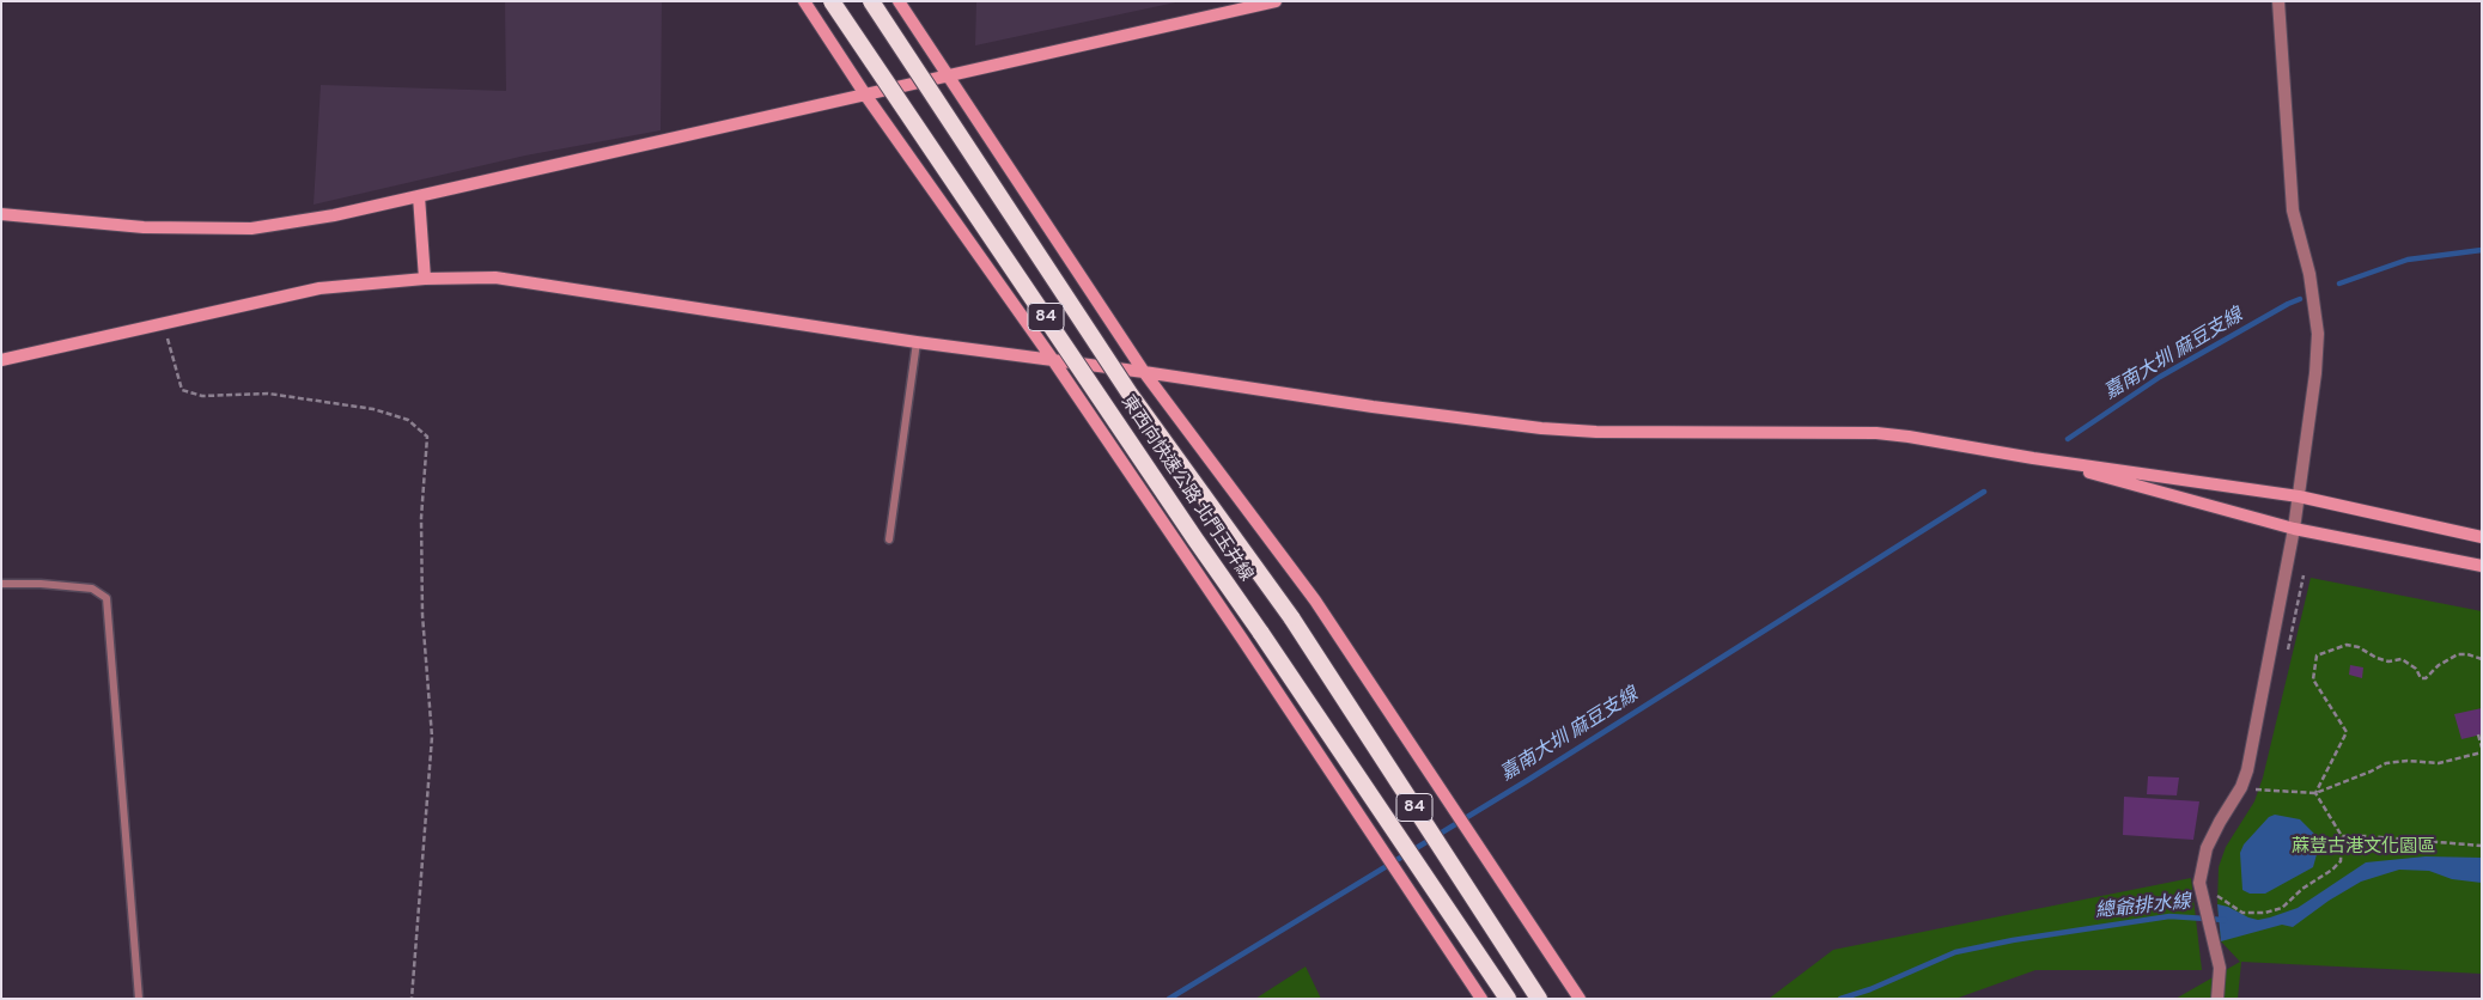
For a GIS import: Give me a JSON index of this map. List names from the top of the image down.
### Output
{
  "streets": {
    "highway": ["84", "東西向快速公路 北門玉井線"]
  },
  "water": ["嘉南大圳 麻豆支線", "總爺排水線"],
  "parks": ["蔴荳古港文化園區"]
}
